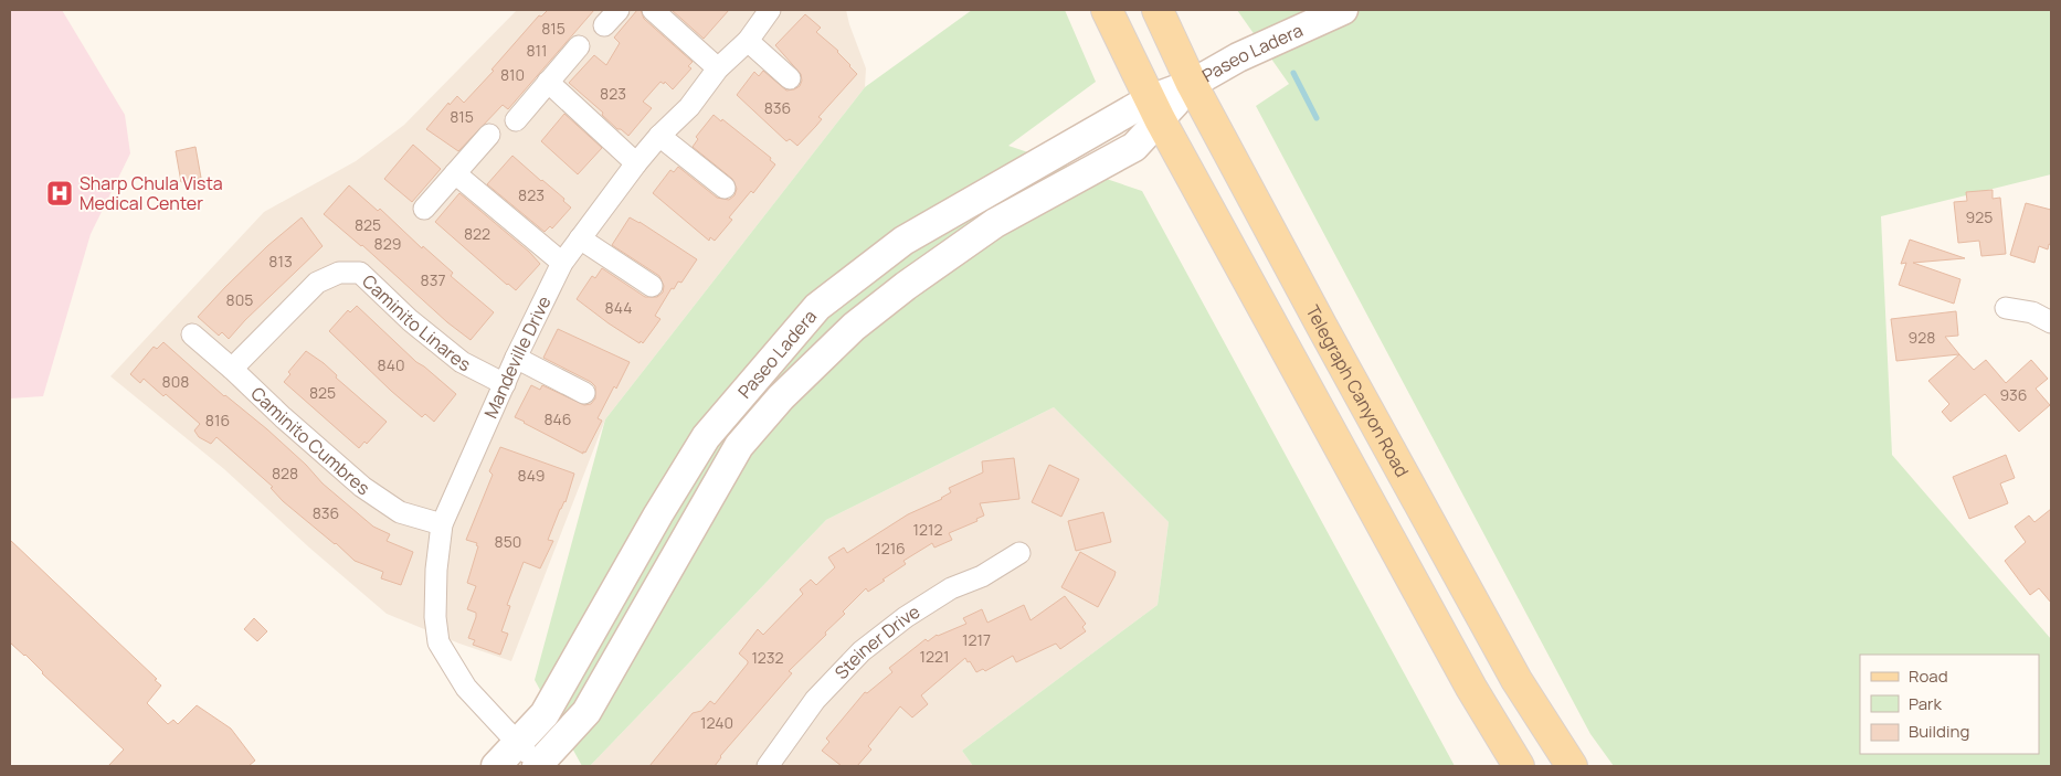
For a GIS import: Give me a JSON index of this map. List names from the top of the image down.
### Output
{
  "streets": {
    "main road": ["Paseo Ladera", "Telegraph Canyon Road"],
    "street": [
      "Caminito Linares",
      "Mandeville Drive",
      "Caminito Cumbres",
      "Steiner Drive"
    ]
  },
  "crossings": [
    ["Paseo Ladera", "Mandeville Drive"],
    ["Paseo Ladera", "Telegraph Canyon Road"],
    ["Caminito Linares", "Mandeville Drive"],
    ["Caminito Linares", "Caminito Cumbres"],
    ["Mandeville Drive", "Caminito Cumbres"]
  ],
  "places": {
    "hospital": ["Sharp Chula Vista Medical Center"]
  },
  "house_numbers": [
    "815",
    "811",
    "810",
    "823",
    "836",
    "815",
    "823",
    "925",
    "825",
    "822",
    "829",
    "813",
    "837",
    "805",
    "844",
    "928",
    "840",
    "808",
    "825",
    "936",
    "846",
    "816",
    "828",
    "849",
    "836",
    "1212",
    "850",
    "1216",
    "1217",
    "1221",
    "1232",
    "1240"
  ],
  "legend": ["Road", "Park", "Building"]
}
